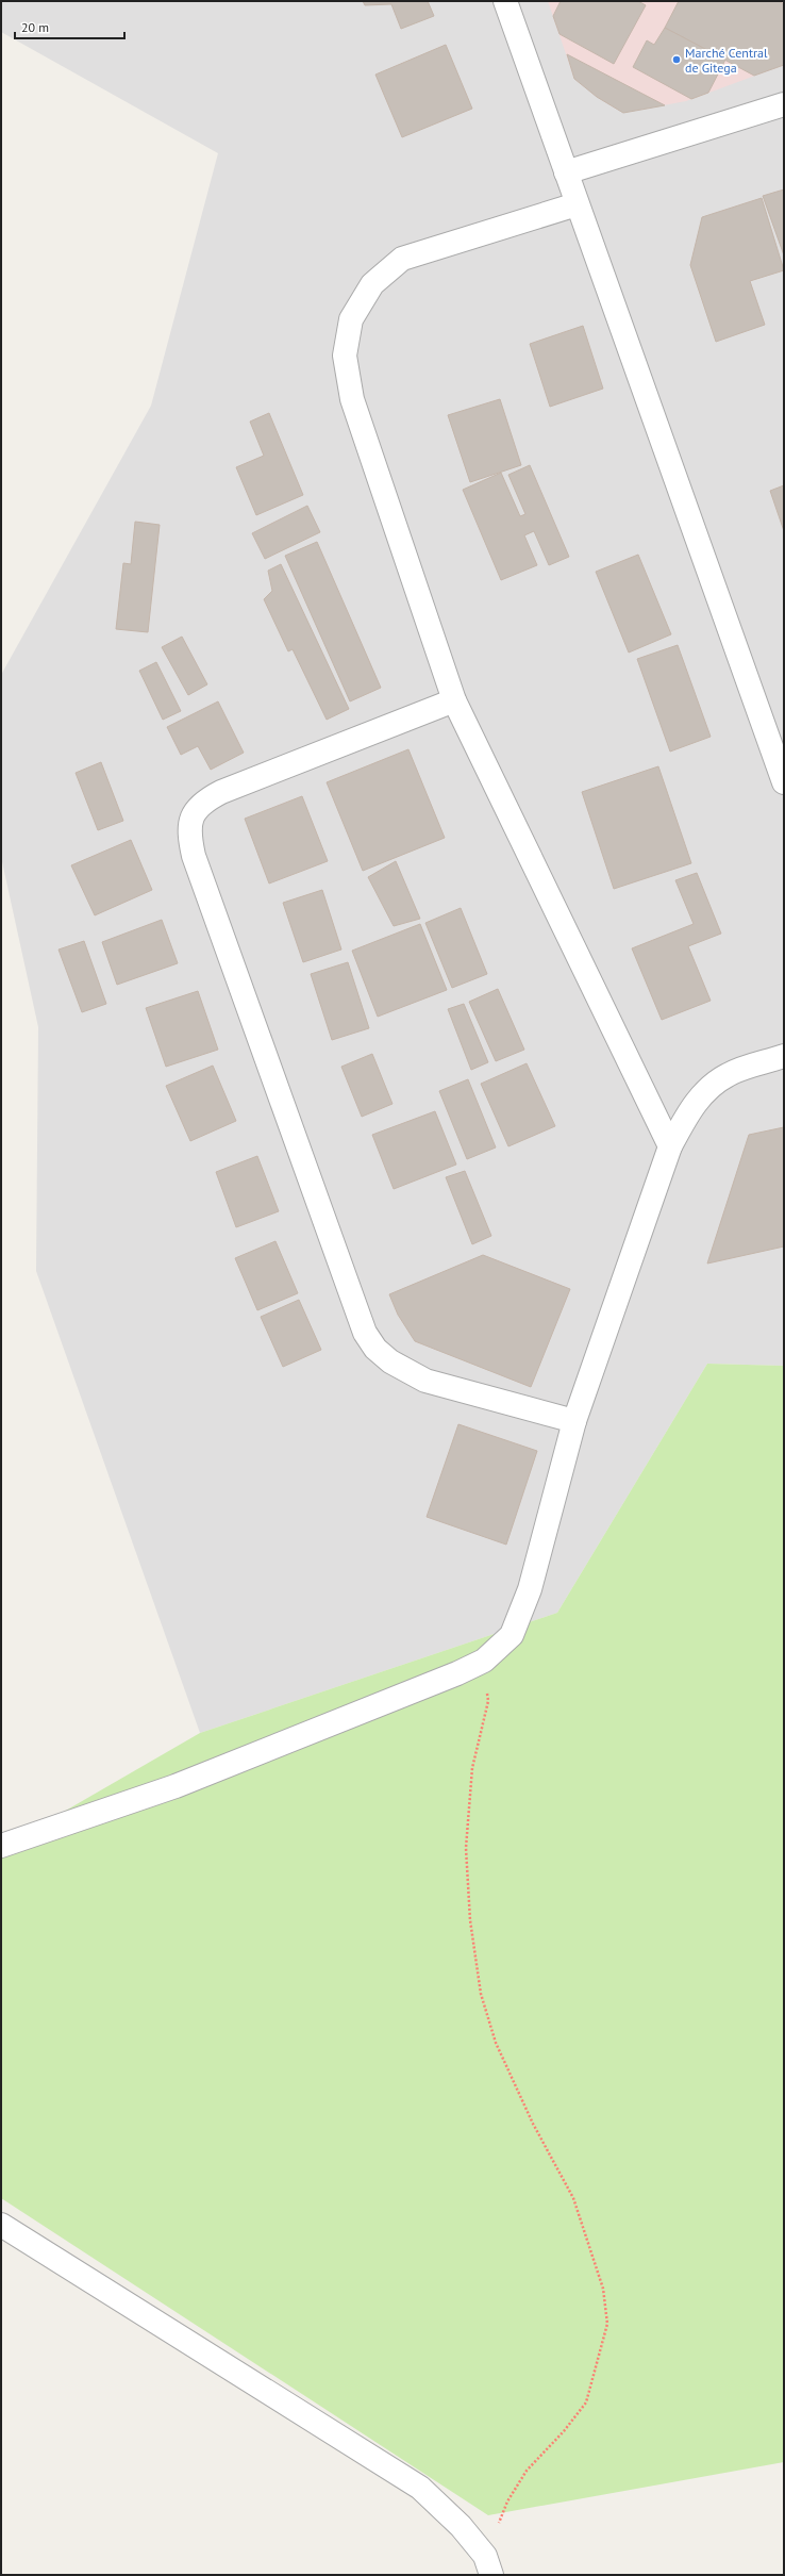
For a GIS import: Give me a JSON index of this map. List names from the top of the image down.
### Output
{
  "places": ["Marché Central de Gitega"],
  "scale_bar": "20 m"
}
